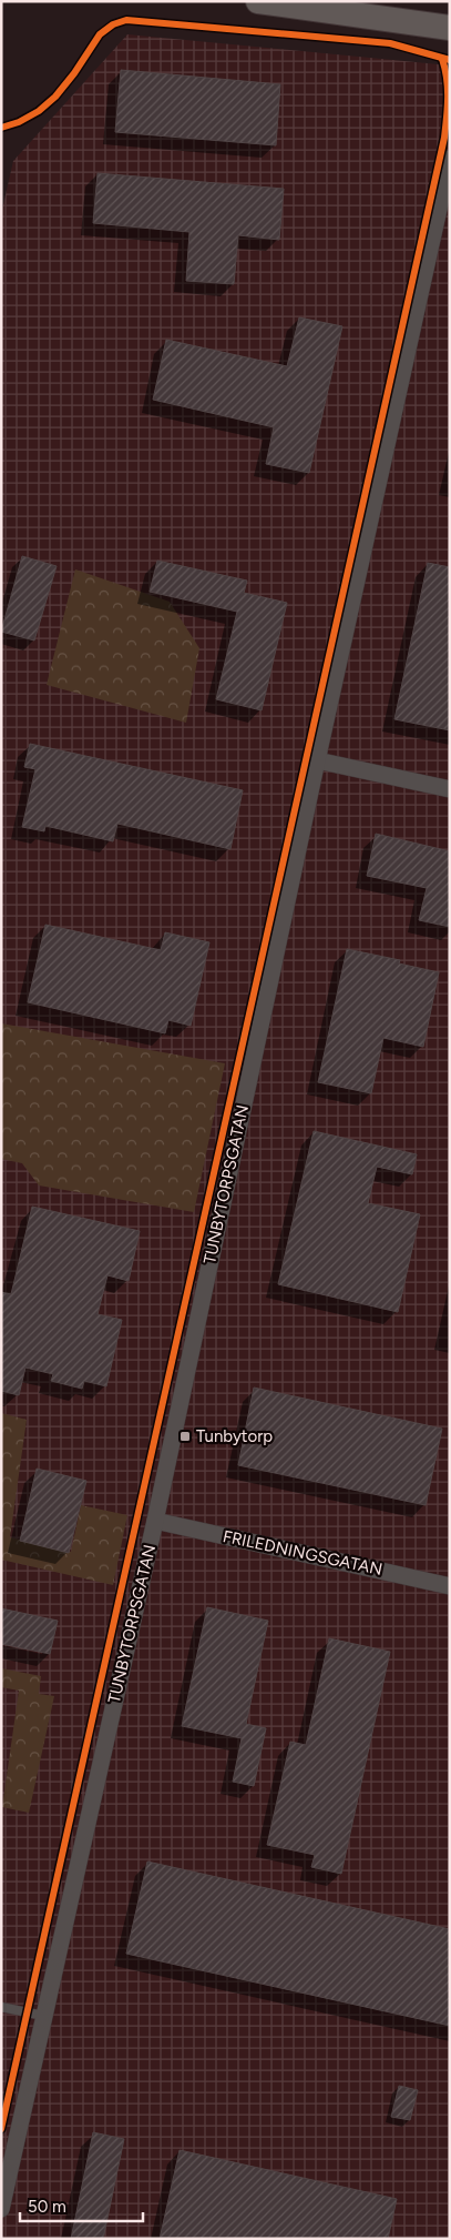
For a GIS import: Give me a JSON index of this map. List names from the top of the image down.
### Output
{
  "streets": {
    "street": ["TUNBYTORPSGATAN", "FRILEDNINGSGATAN"]
  },
  "crossings": [
    ["TUNBYTORPSGATAN", "FRILEDNINGSGATAN"]
  ],
  "places": {
    "transit": ["Tunbytorp"]
  },
  "scale_bar": "50 m"
}
